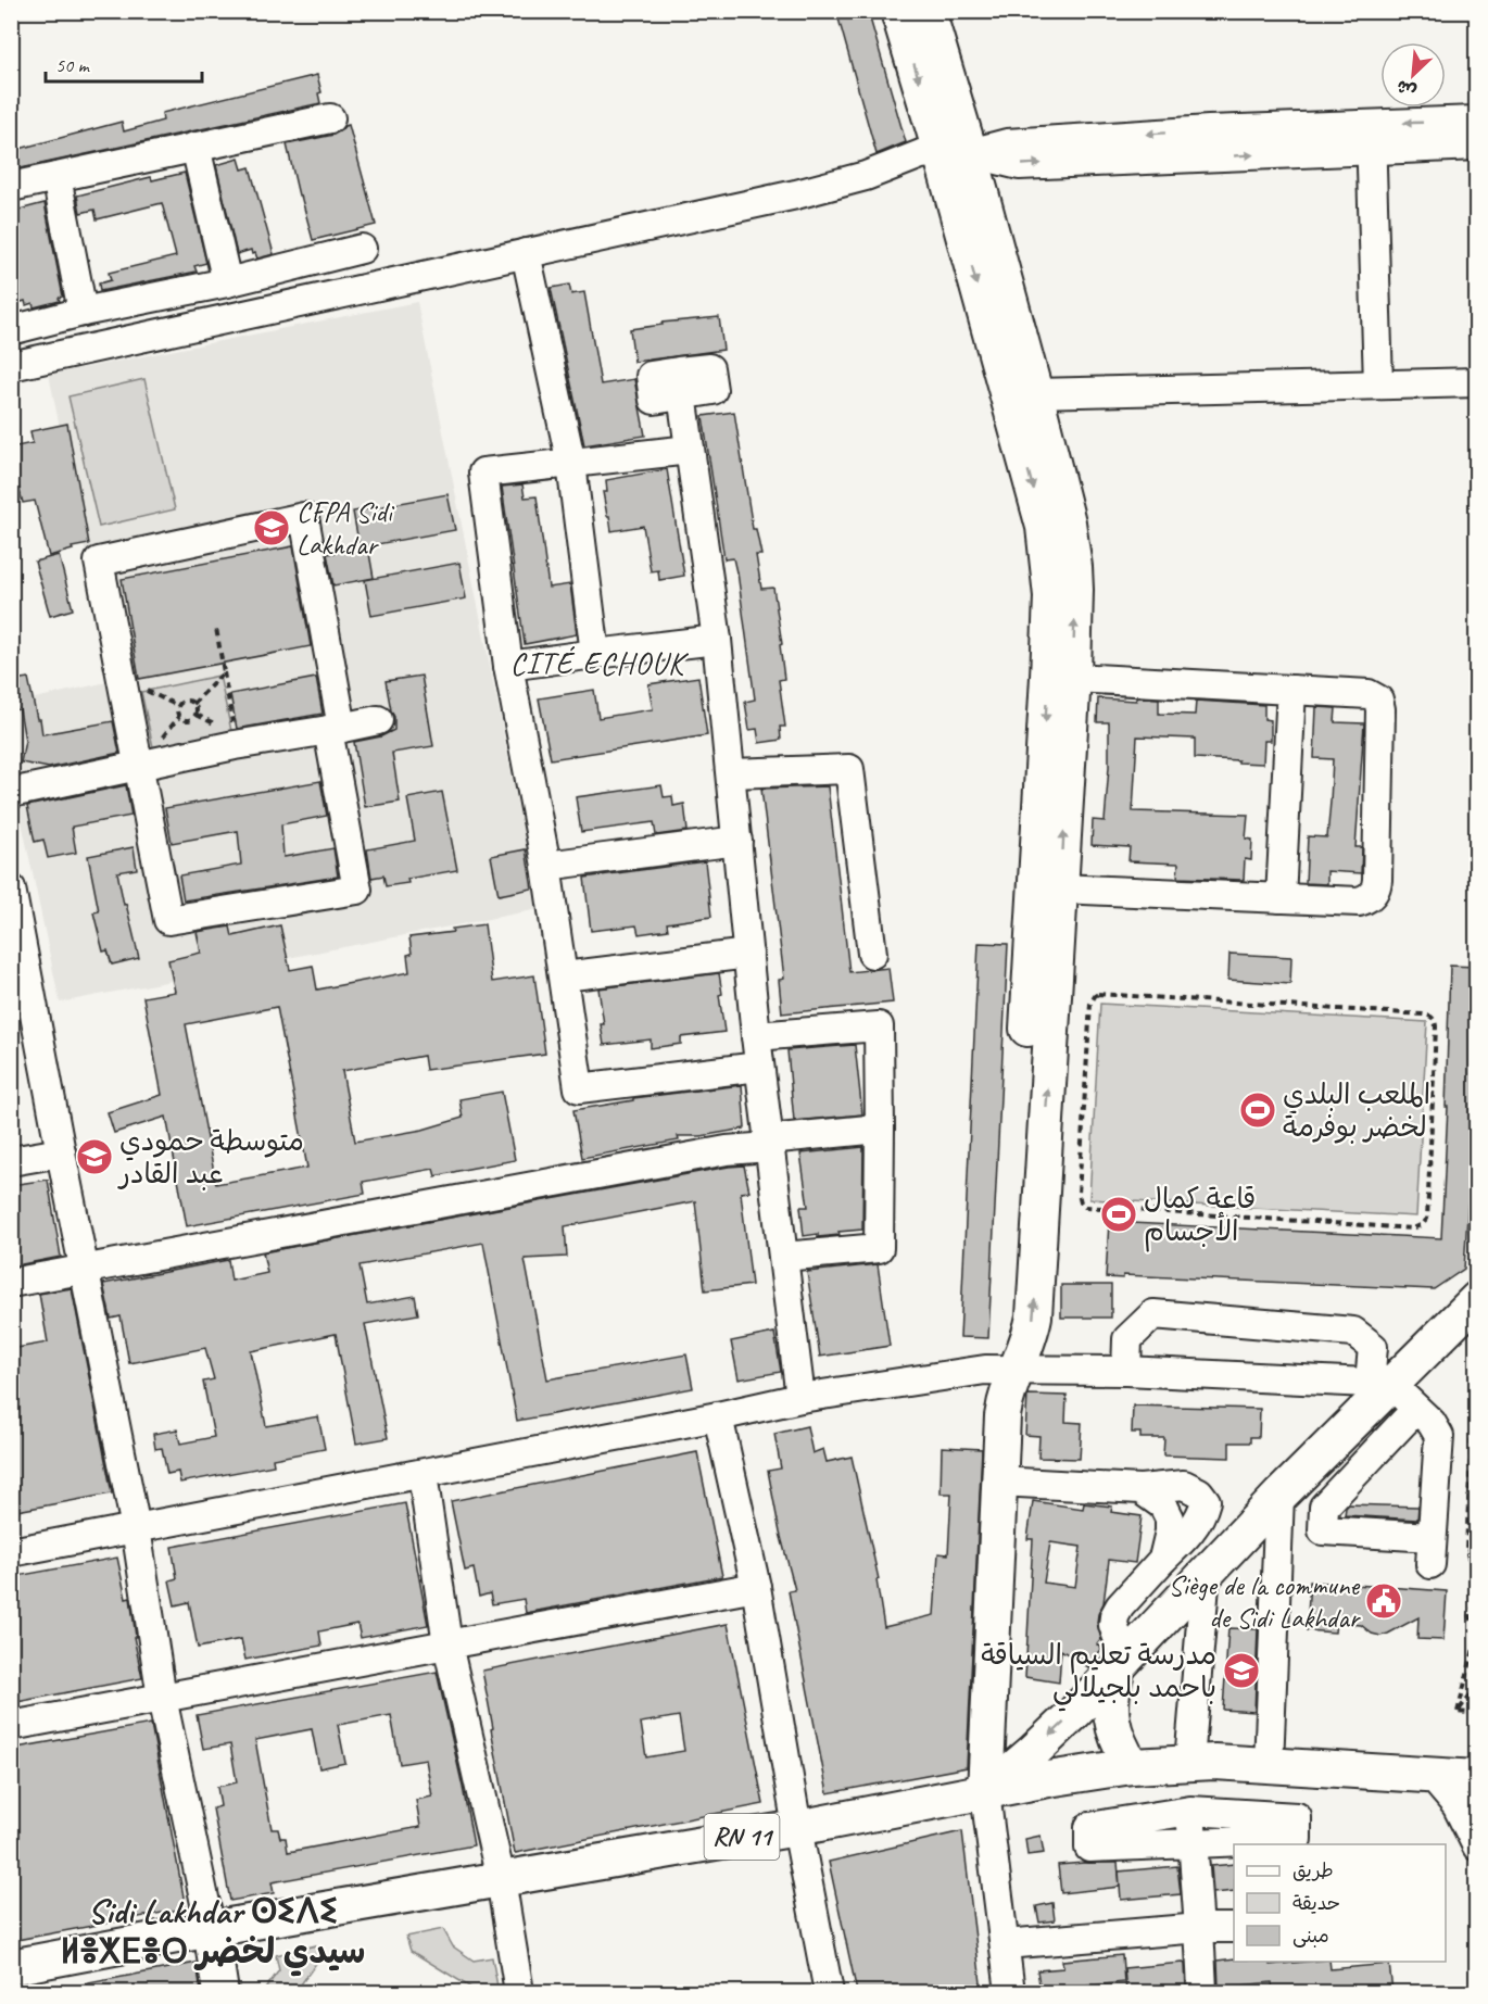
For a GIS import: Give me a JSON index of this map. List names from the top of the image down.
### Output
{
  "streets": {
    "main road": ["RN 11"]
  },
  "districts": ["CITÉ ECHOUK", "Sidi Lakhdar ⵙⵉⴷⵉ ⵍⴻⵅⴹⴻⵔ سيدي لخضر"],
  "places": {
    "school or university": ["CFPA Sidi Lakhdar", "متوسطة حمودي عبد القادر", "مدرسة تعليم السياقة باحمد بلجيلالي"],
    "sports": ["الملعب البلدي لخضر بوفرمة", "قاعة كمال الأجسام"],
    "public building": ["Siège de la commune de Sidi Lakhdar"]
  },
  "legend": ["طريق", "حديقة", "مبنى"],
  "scale_bar": "50 m",
  "north": "bottom left"
}
